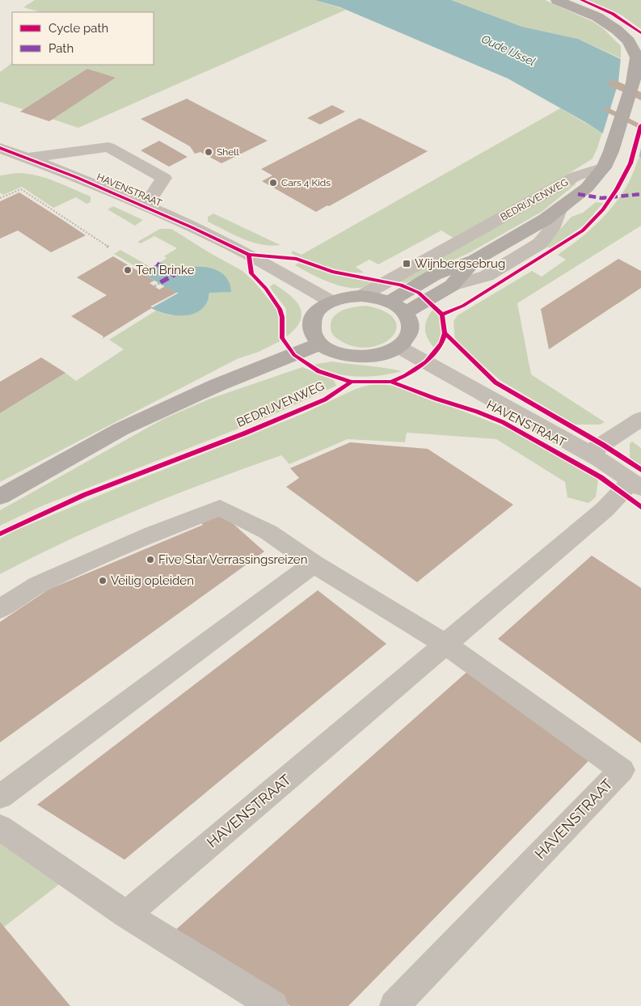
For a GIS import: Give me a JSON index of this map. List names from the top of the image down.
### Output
{
  "streets": {
    "main road": ["BEDRIJVENWEG"],
    "street": ["HAVENSTRAAT"]
  },
  "crossings": [
    ["HAVENSTRAAT", "BEDRIJVENWEG"]
  ],
  "water": ["Oude IJssel"],
  "places": {
    "other": [
      "Shell",
      "Cars 4 Kids",
      "Ten Brinke",
      "Five Star Verrassingsreizen",
      "Veilig opleiden"
    ],
    "transit": ["Wijnbergsebrug"]
  },
  "legend": ["Cycle path", "Path"]
}
